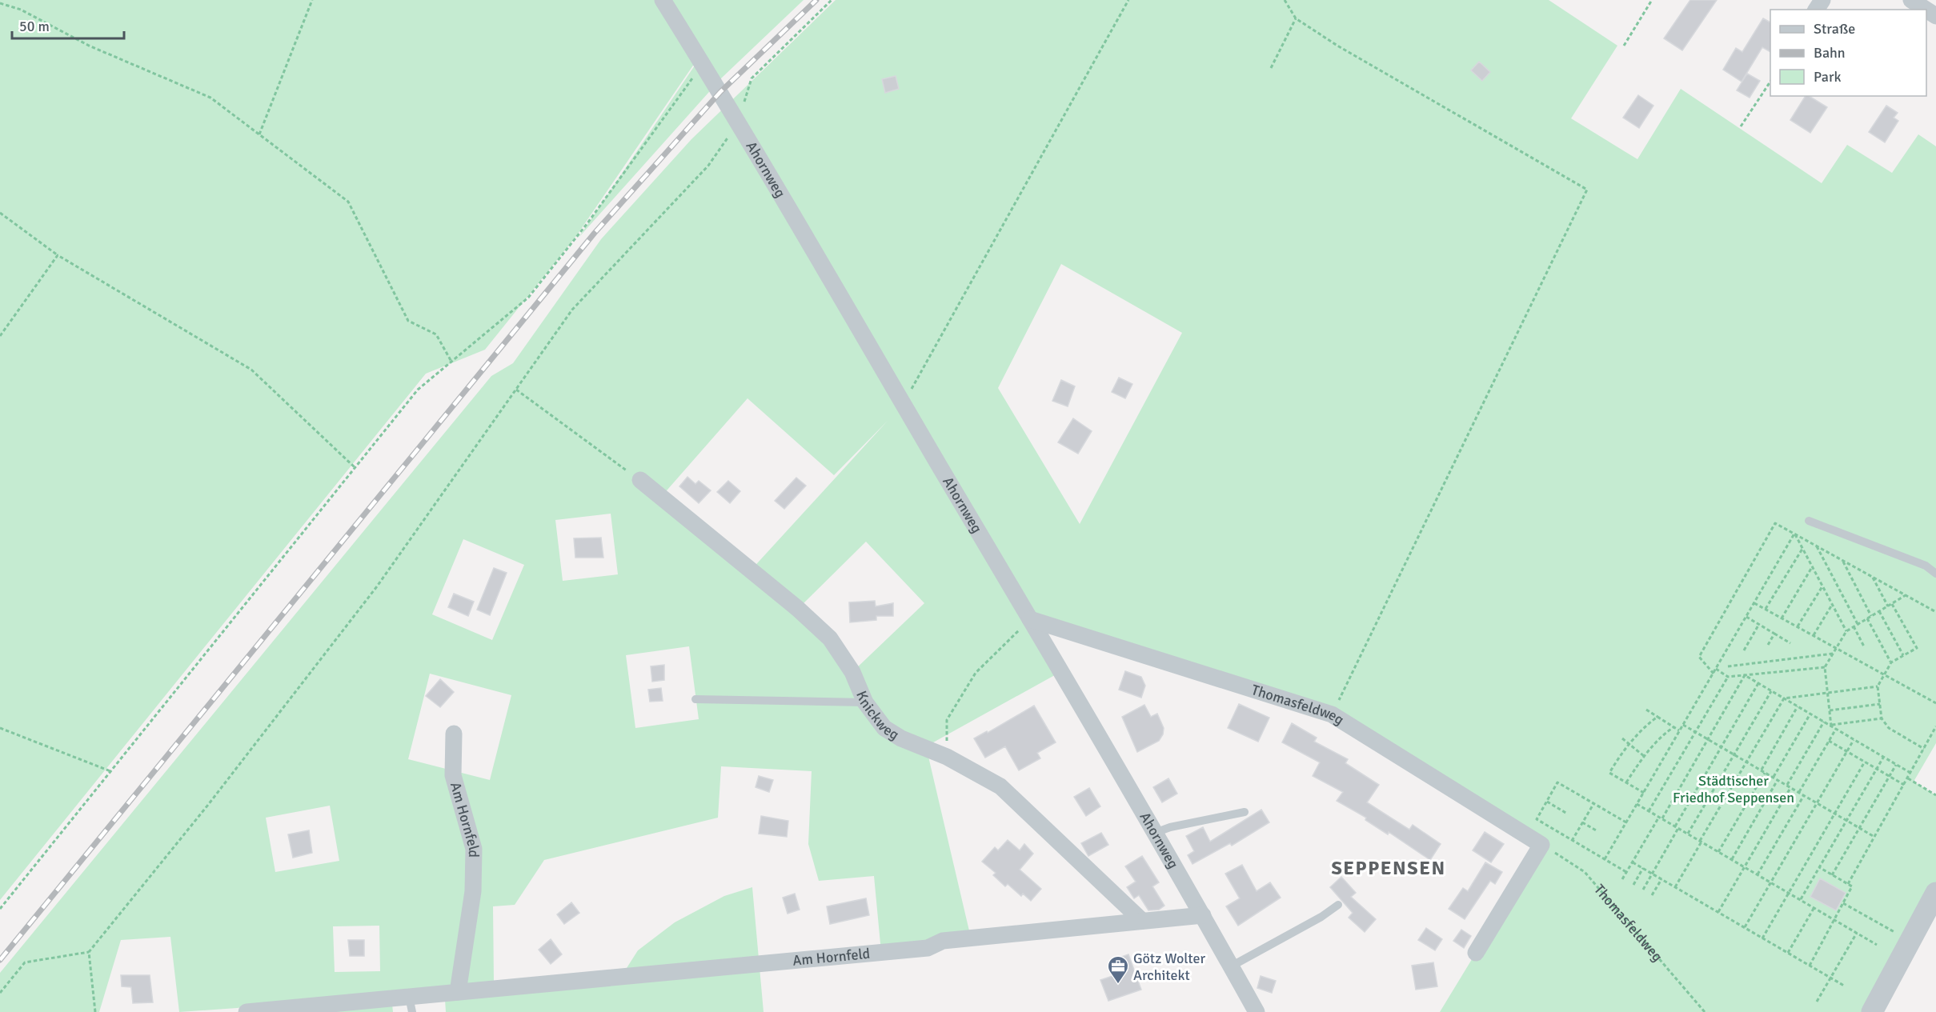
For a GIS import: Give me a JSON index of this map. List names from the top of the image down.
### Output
{
  "streets": {
    "street": [
      "Ahornweg",
      "Thomasfeldweg",
      "Knickweg",
      "Am Hornfeld"
    ]
  },
  "crossings": [
    ["Ahornweg", "Thomasfeldweg"],
    ["Ahornweg", "Am Hornfeld"],
    ["Knickweg", "Am Hornfeld"]
  ],
  "districts": ["SEPPENSEN"],
  "parks": ["Städtischer Friedhof Seppensen"],
  "places": {
    "office": ["Götz Wolter Architekt"]
  },
  "legend": ["Straße", "Bahn", "Park"],
  "scale_bar": "50 m"
}
